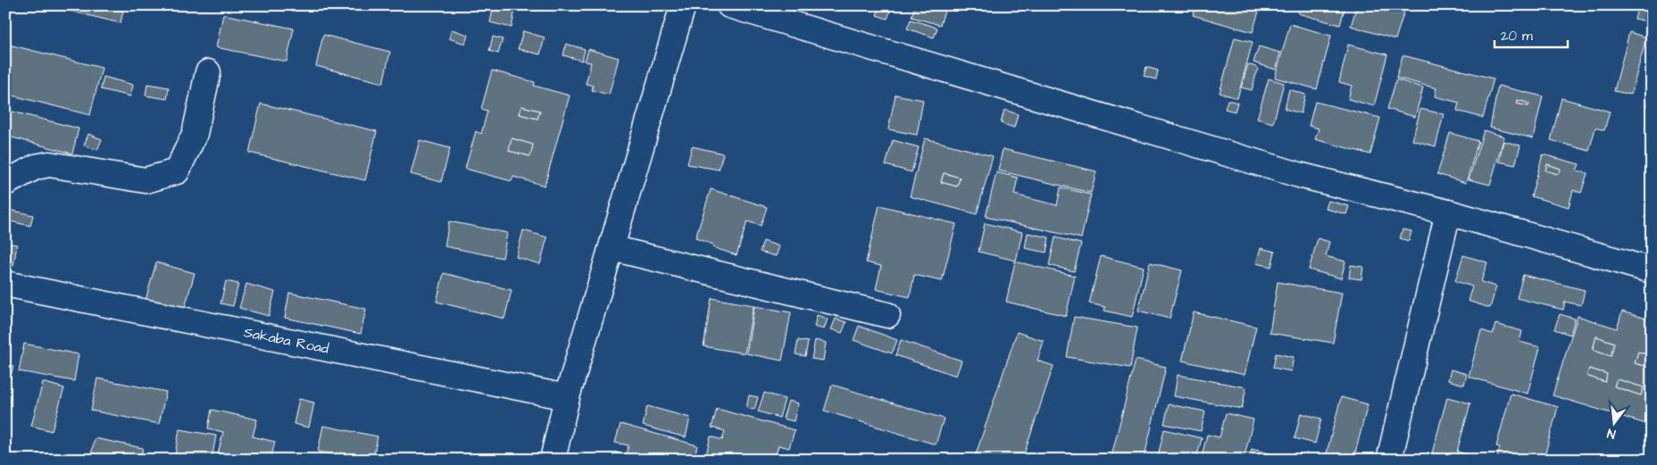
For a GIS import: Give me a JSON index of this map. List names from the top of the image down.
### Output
{
  "streets": {
    "street": ["Sakaba Road"]
  },
  "scale_bar": "20 m",
  "north": "bottom"
}
